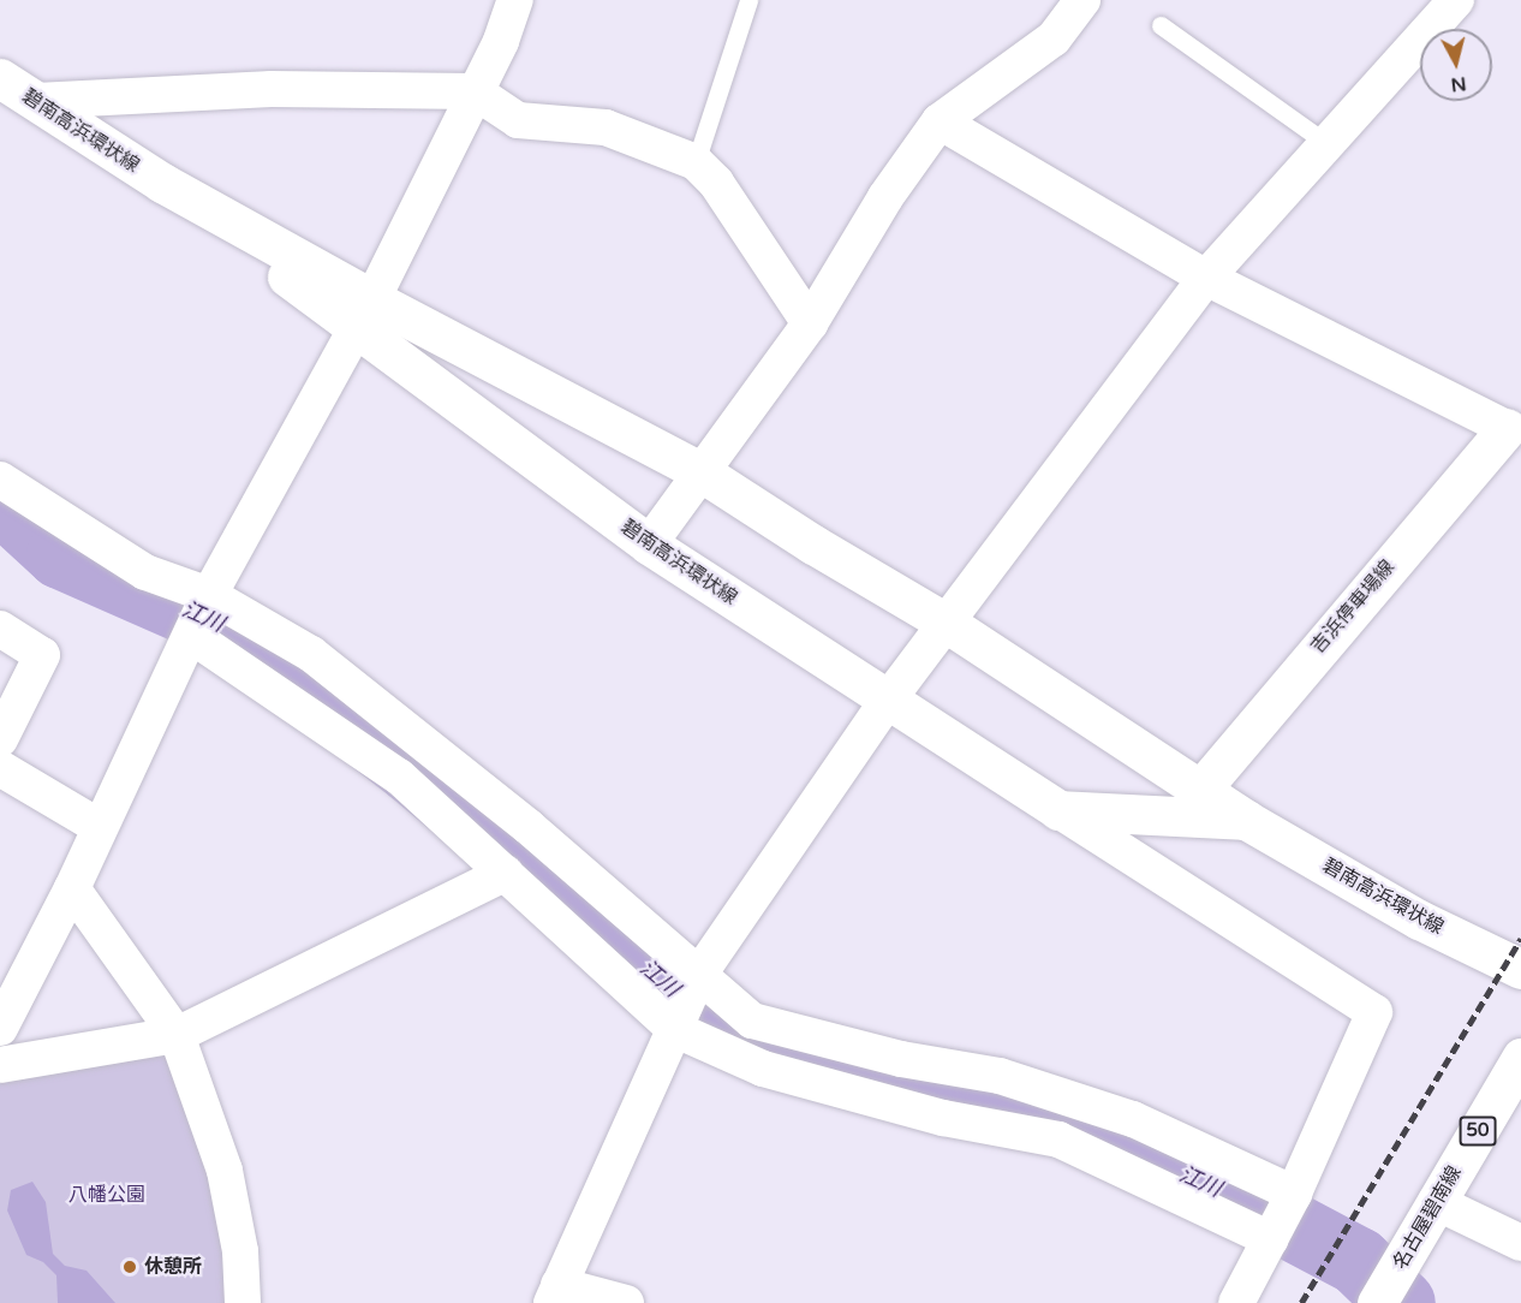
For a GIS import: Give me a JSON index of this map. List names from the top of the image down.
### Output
{
  "streets": {
    "main road": [
      "碧南高浜環状線",
      "吉浜停車場線",
      "50",
      "名古屋碧南線"
    ]
  },
  "crossings": [
    ["碧南高浜環状線", "吉浜停車場線"]
  ],
  "water": ["江川"],
  "parks": ["八幡公園"],
  "places": ["休憩所"],
  "north": "bottom"
}
